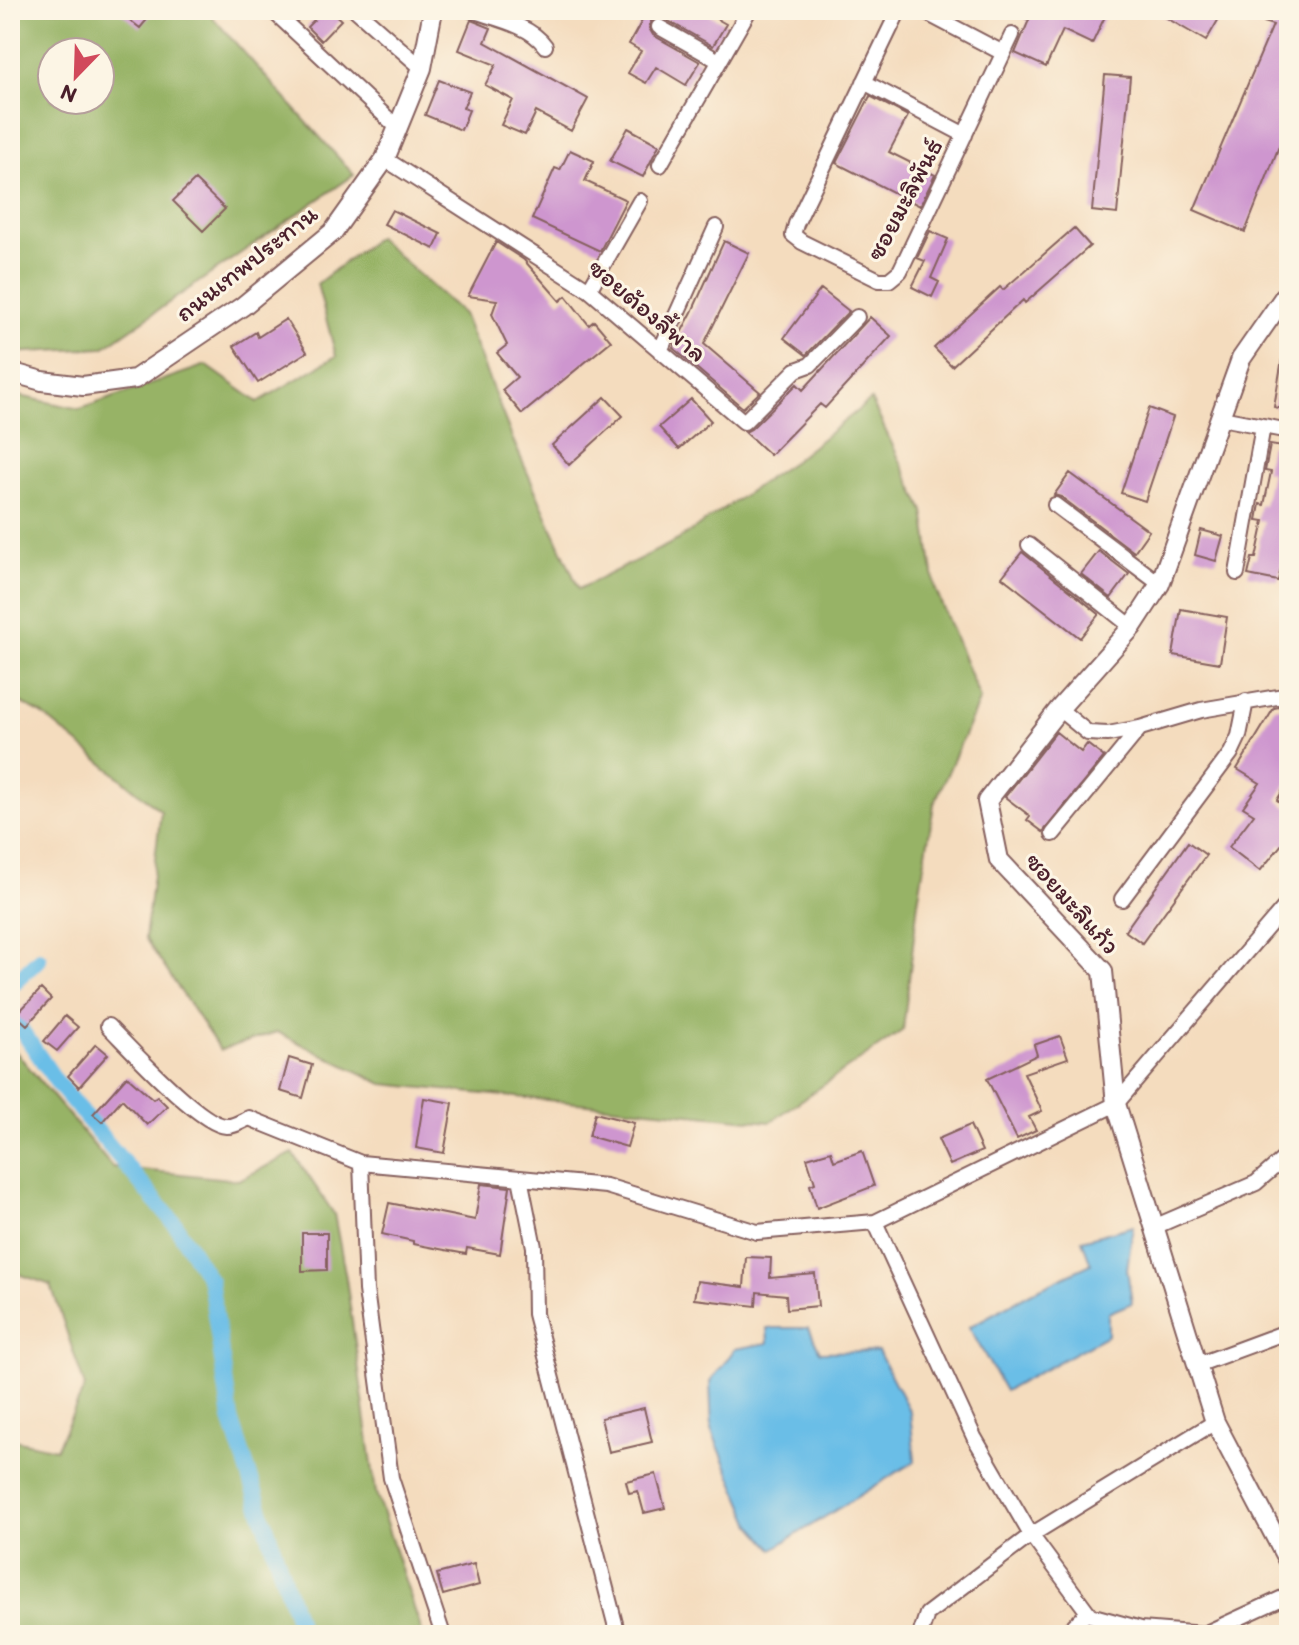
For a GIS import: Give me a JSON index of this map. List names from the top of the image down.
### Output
{
  "streets": {
    "street": [
      "ซอยมะลิพันธ์",
      "ถนนเทพประทาน",
      "ซอยต้องลี้พาล",
      "ซอยมะลิแก้ว"
    ]
  },
  "crossings": [
    ["ถนนเทพประทาน", "ซอยต้องลี้พาล"]
  ],
  "north": "bottom left"
}
